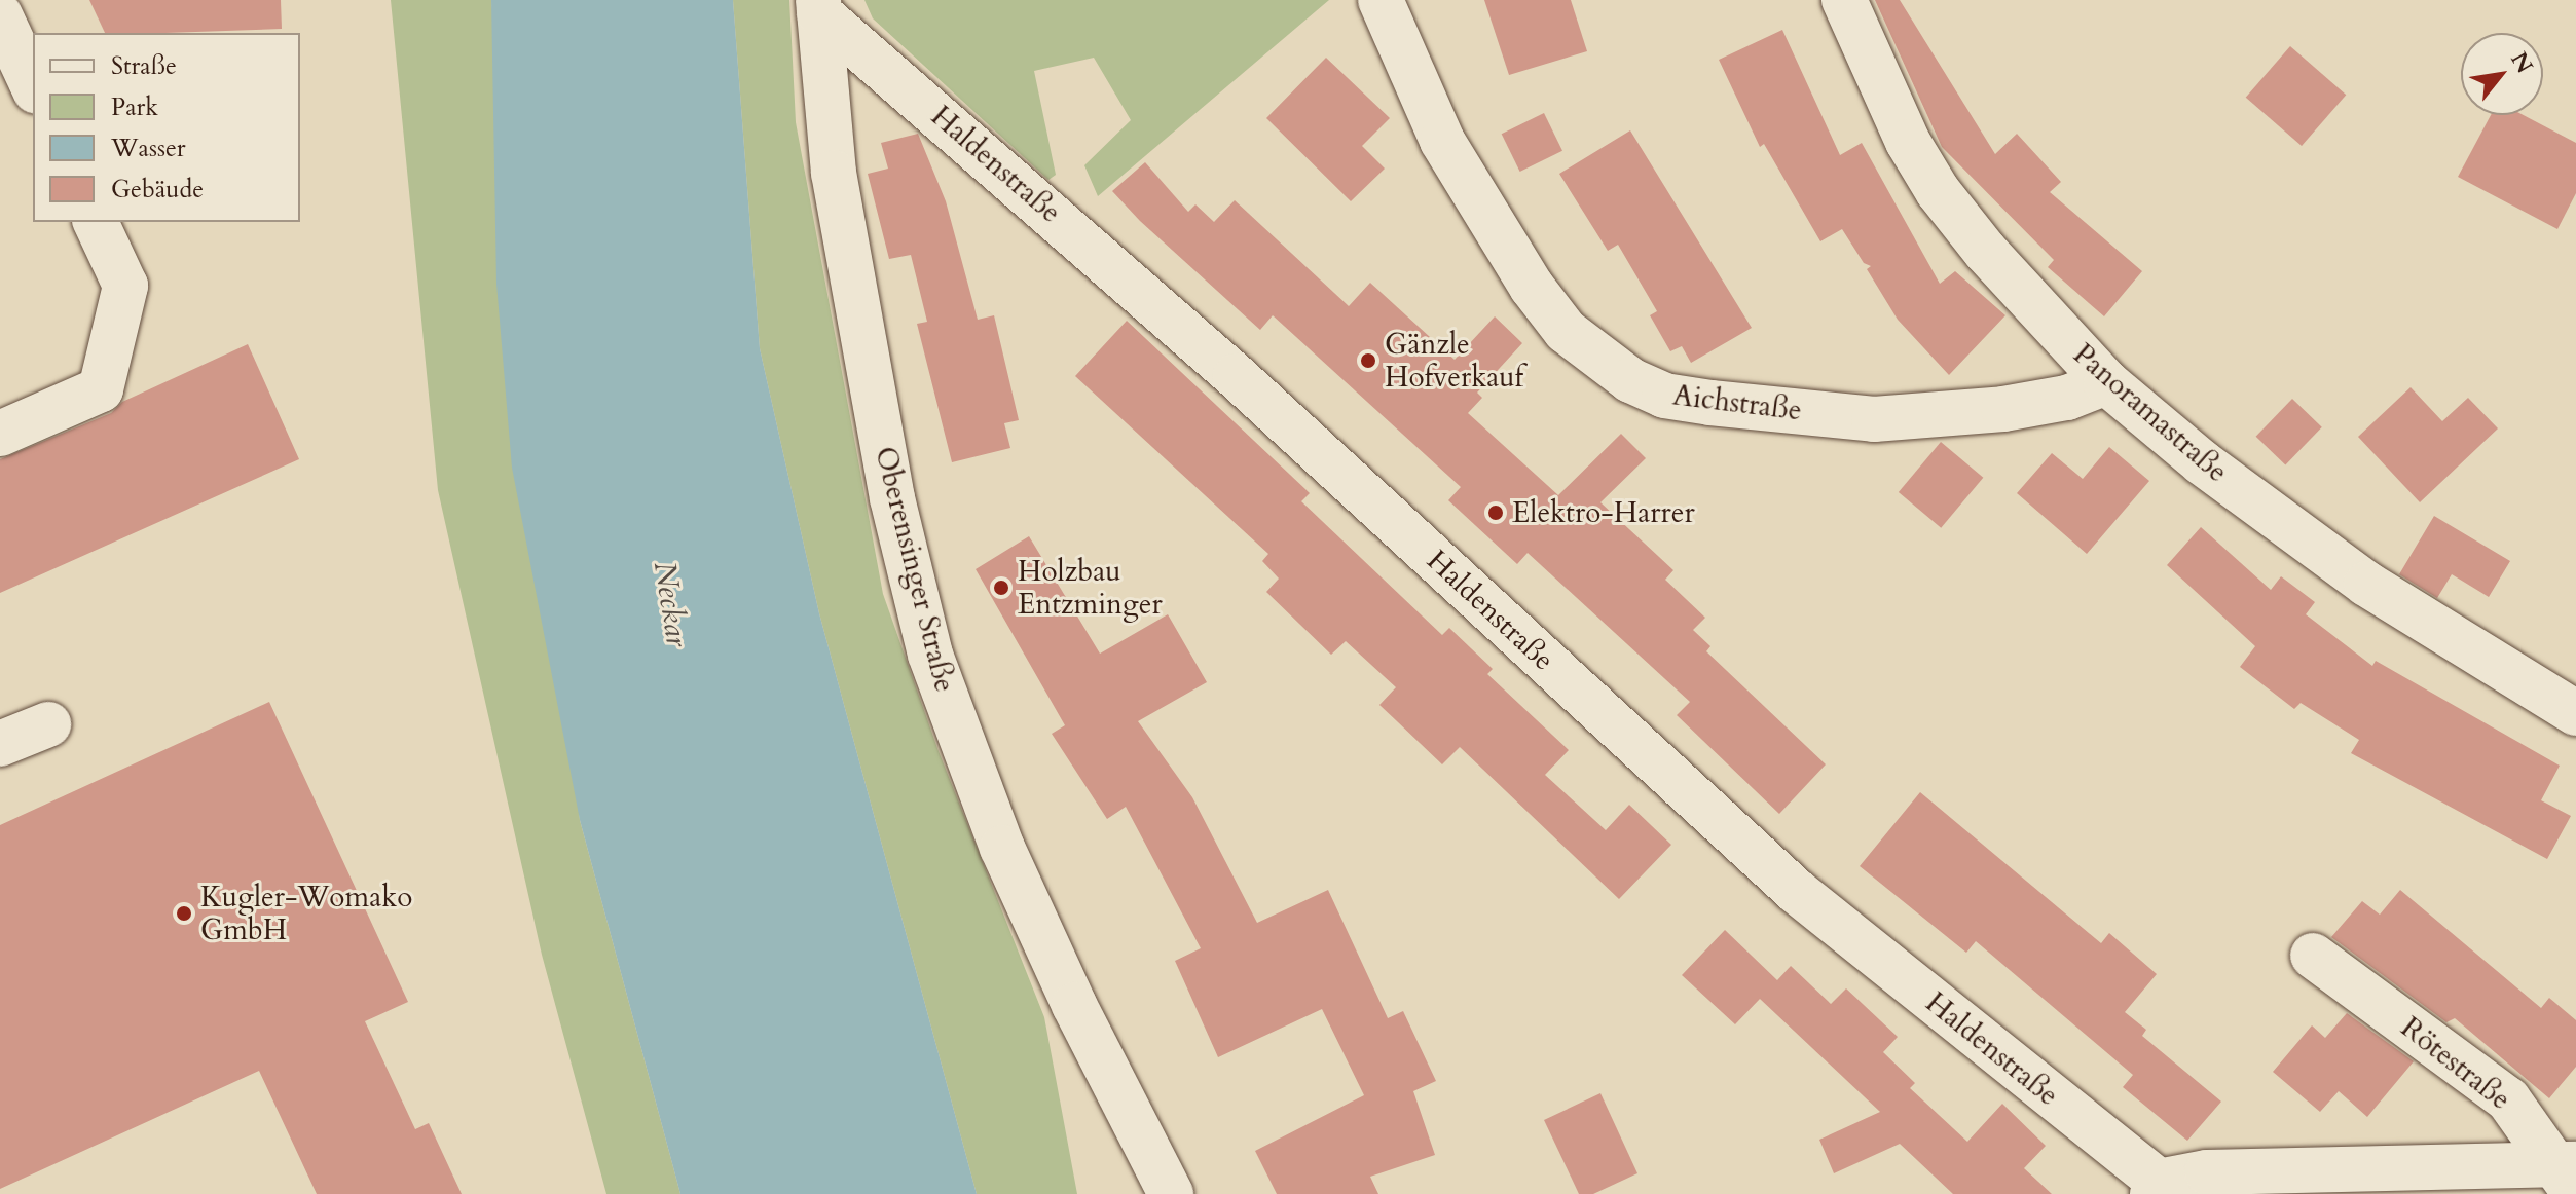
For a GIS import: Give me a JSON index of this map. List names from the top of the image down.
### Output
{
  "streets": {
    "street": [
      "Haldenstraße",
      "Aichstraße",
      "Panoramastraße",
      "Oberensinger Straße",
      "Rötestraße"
    ]
  },
  "crossings": [
    ["Haldenstraße", "Oberensinger Straße"],
    ["Aichstraße", "Panoramastraße"]
  ],
  "water": ["Neckar"],
  "places": [
    "Gänzle Hofverkauf",
    "Elektro-Harrer",
    "Holzbau Entzminger",
    "Kugler-Womako GmbH"
  ],
  "legend": [
    "Straße",
    "Park",
    "Wasser",
    "Gebäude"
  ],
  "north": "top right"
}
